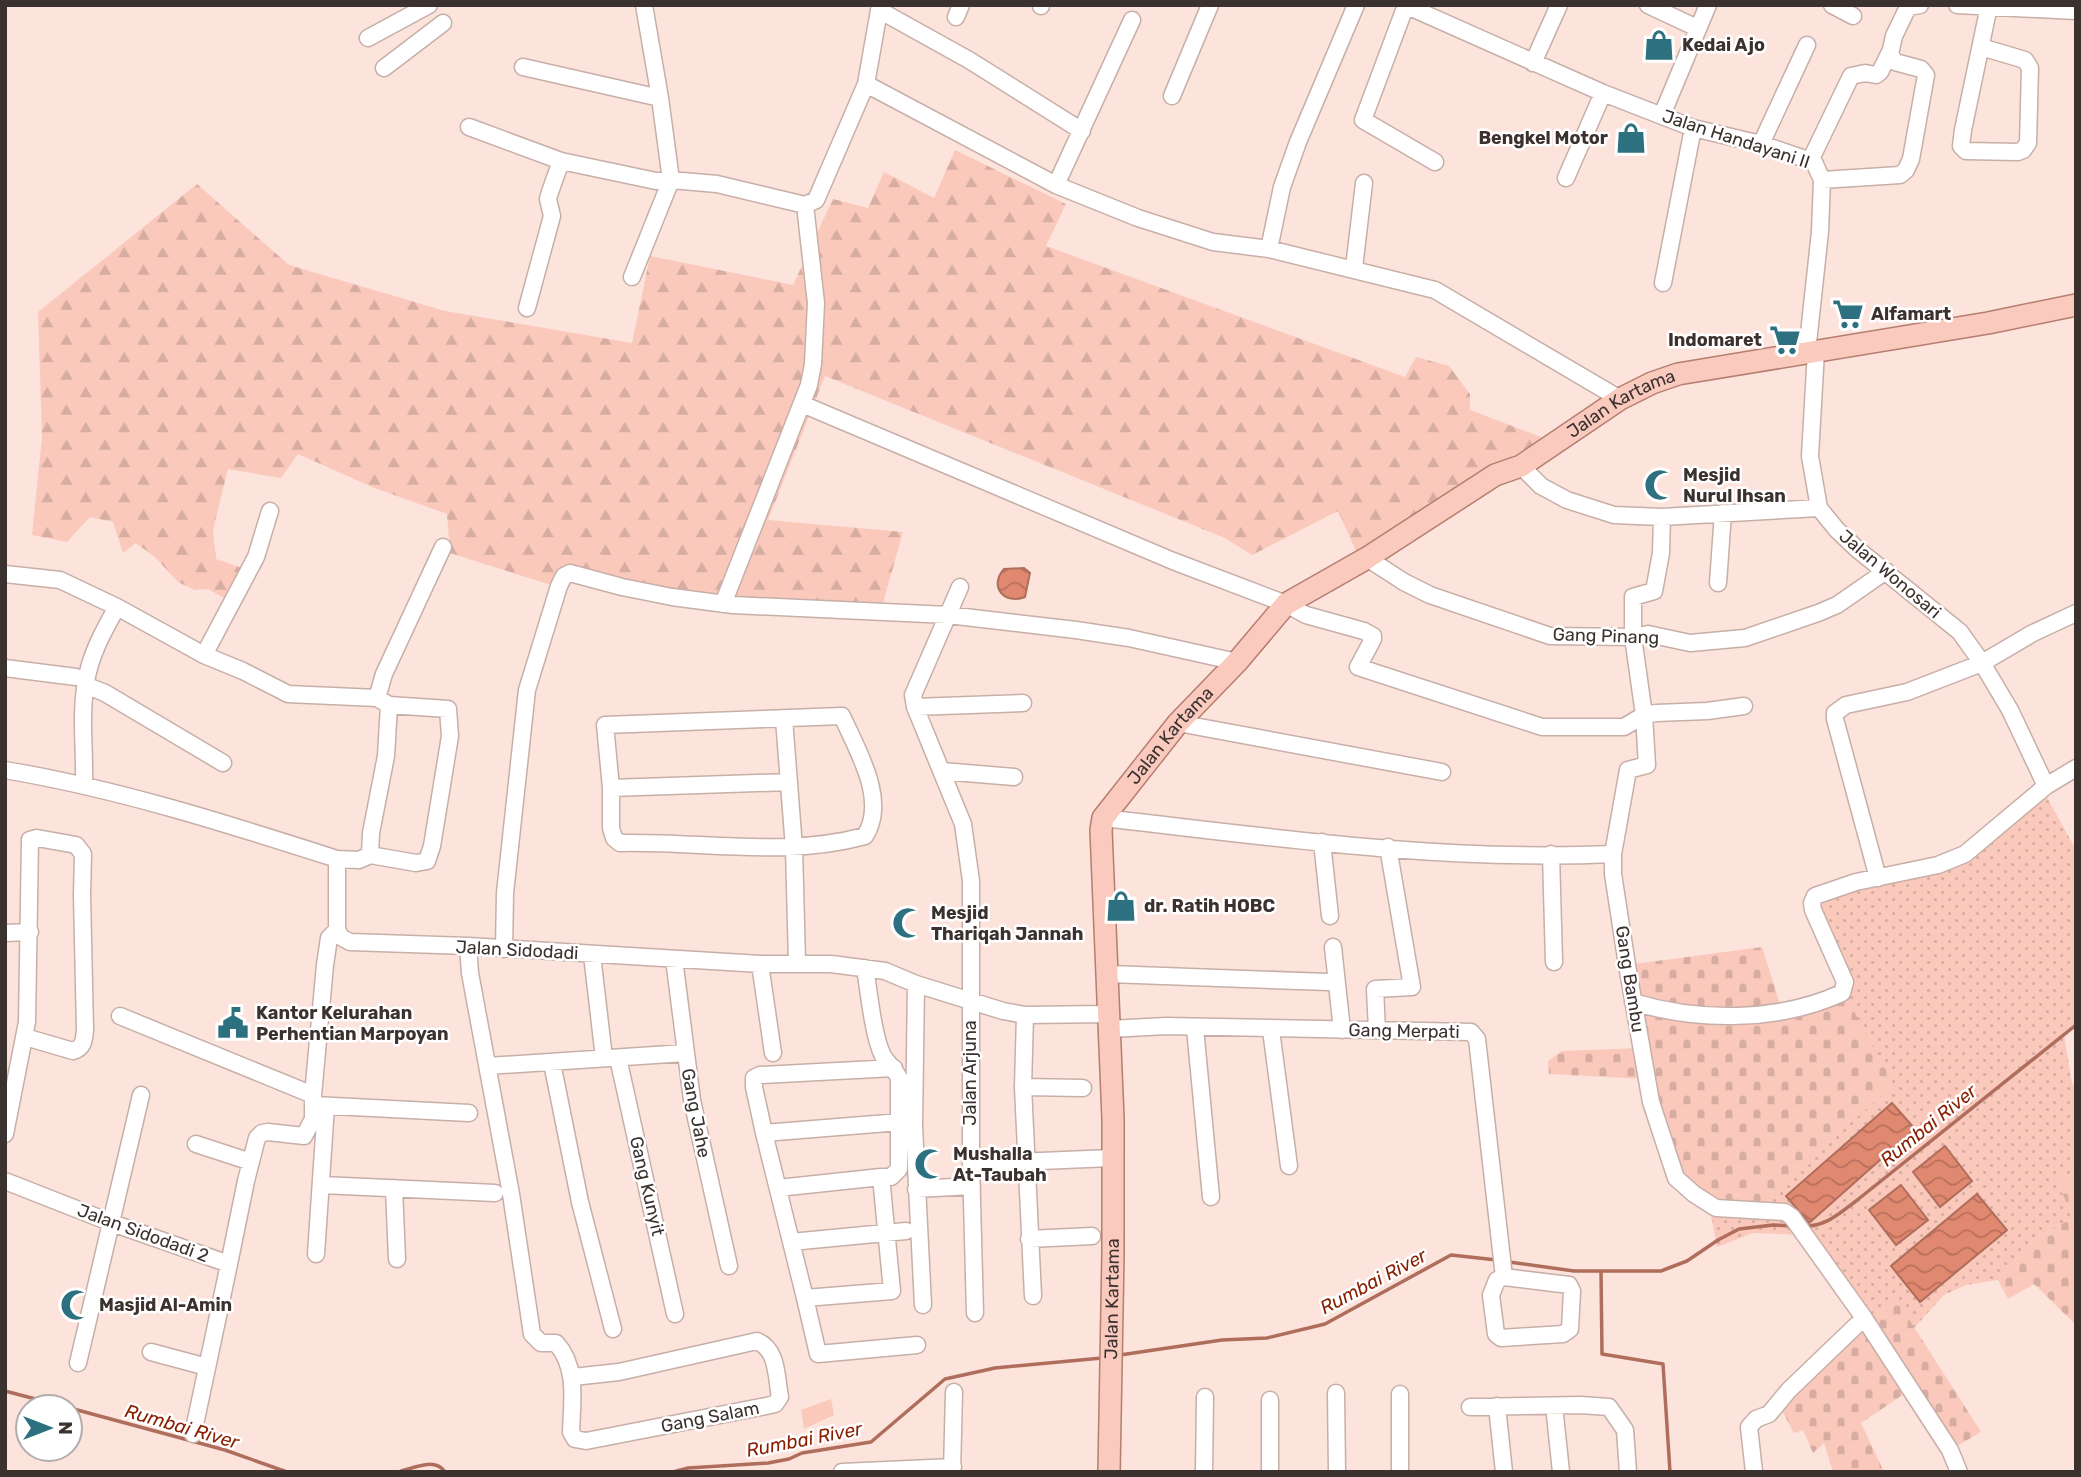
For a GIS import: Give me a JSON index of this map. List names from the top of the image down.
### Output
{
  "streets": {
    "main road": ["Jalan Kartama"],
    "street": [
      "Jalan Handayani II",
      "Jalan Wonosari",
      "Gang Pinang",
      "Jalan Sidodadi",
      "Gang Bambu",
      "Gang Merpati",
      "Jalan Arjuna",
      "Gang Jahe",
      "Gang Kunyit",
      "Jalan Sidodadi 2",
      "Gang Salam"
    ]
  },
  "crossings": [
    ["Jalan Handayani II", "Jalan Kartama"],
    ["Jalan Kartama", "Gang Pinang"],
    ["Jalan Kartama", "Jalan Sidodadi"],
    ["Jalan Kartama", "Gang Merpati"],
    ["Jalan Wonosari", "Gang Pinang"],
    ["Jalan Sidodadi", "Gang Merpati"],
    ["Jalan Sidodadi", "Jalan Arjuna"],
    ["Jalan Sidodadi", "Gang Jahe"],
    ["Jalan Sidodadi", "Gang Kunyit"],
    ["Jalan Sidodadi", "Jalan Sidodadi 2"]
  ],
  "water": ["Rumbai River"],
  "places": {
    "shop": ["Kedai Ajo", "Bengkel Motor", "dr. Ratih HOBC"],
    "supermarket": ["Alfamart", "Indomaret"],
    "mosque": [
      "Mesjid Nurul Ihsan",
      "Mesjid Thariqah Jannah",
      "Mushalla At-Taubah",
      "Masjid Al-Amin"
    ],
    "public building": ["Kantor Kelurahan Perhentian Marpoyan"]
  },
  "north": "right"
}
